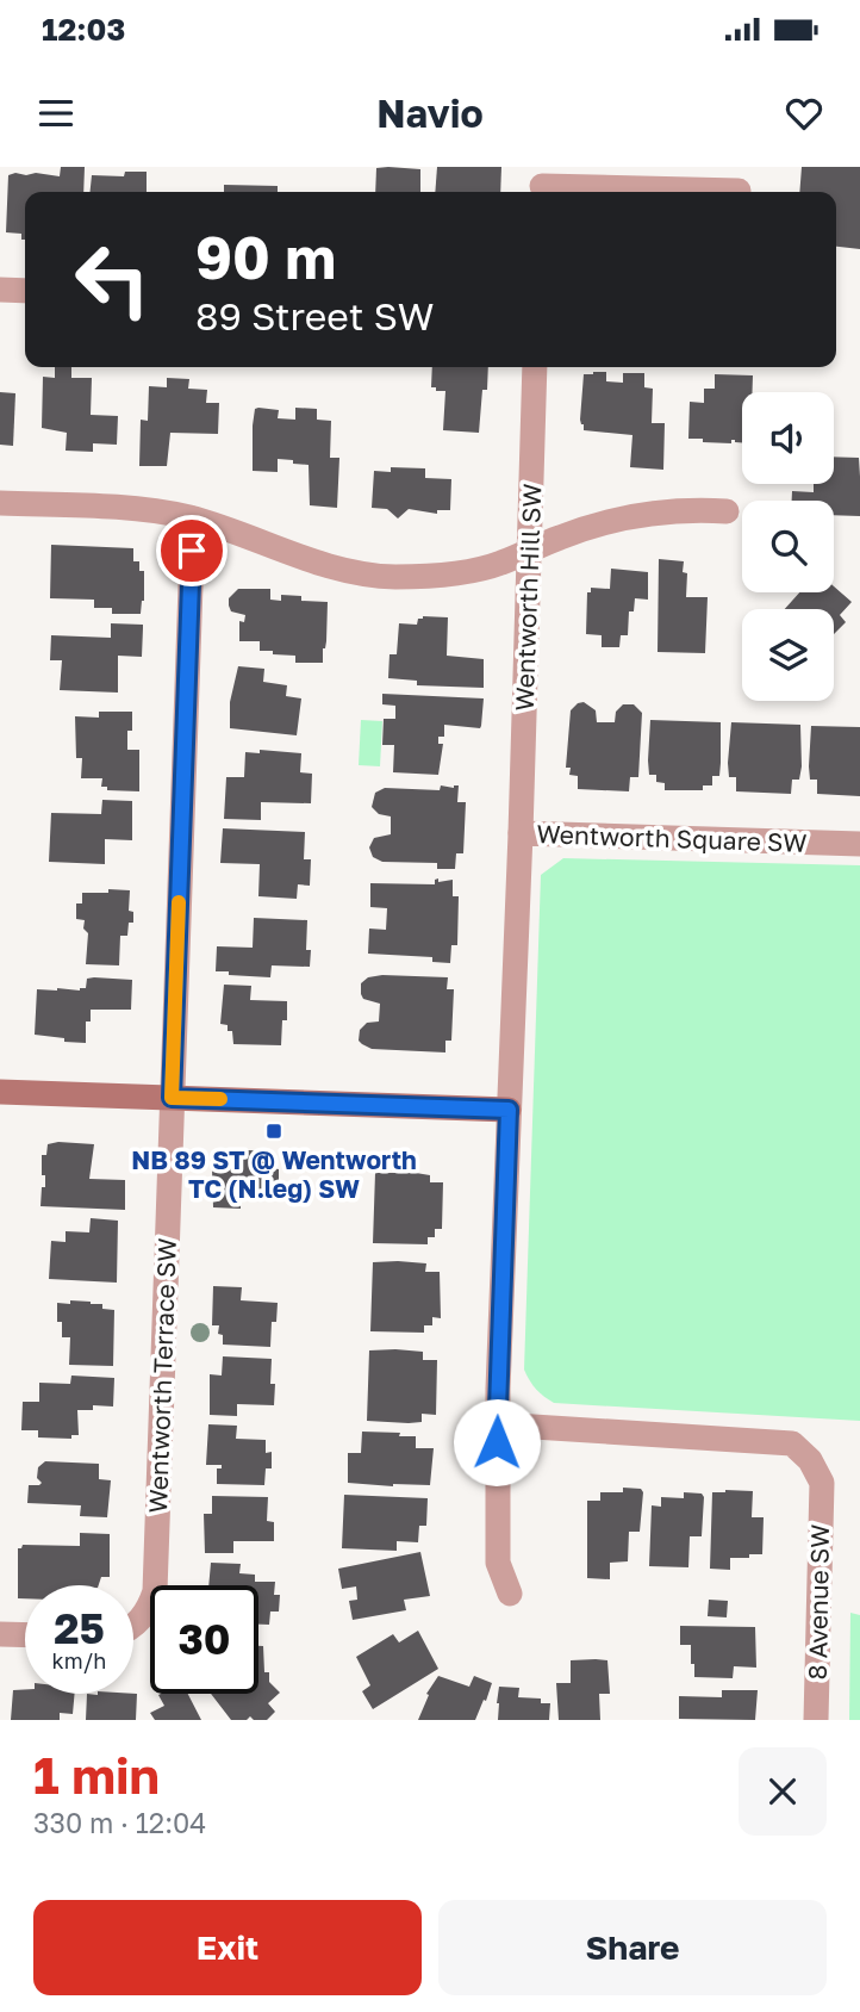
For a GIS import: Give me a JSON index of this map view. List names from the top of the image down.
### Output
{
  "streets": {
    "street": [
      "Wentworth Hill SW",
      "Wentworth Square SW",
      "Wentworth Terrace SW",
      "8 Avenue SW"
    ]
  },
  "crossings": [
    ["Wentworth Hill SW", "Wentworth Square SW"],
    ["Wentworth Square SW", "8 Avenue SW"]
  ],
  "places": {
    "transit": ["NB 89 ST @ Wentworth TC (N.leg) SW"]
  },
  "page": {
    "status": "12:03",
    "header": "Navio",
    "turn": ["90 m", "89 Street SW"],
    "speed": "25 km/h",
    "limit": "30",
    "heading": ["1 min", "330 m · 12:04"],
    "buttons": ["Exit", "Share"]
  }
}
